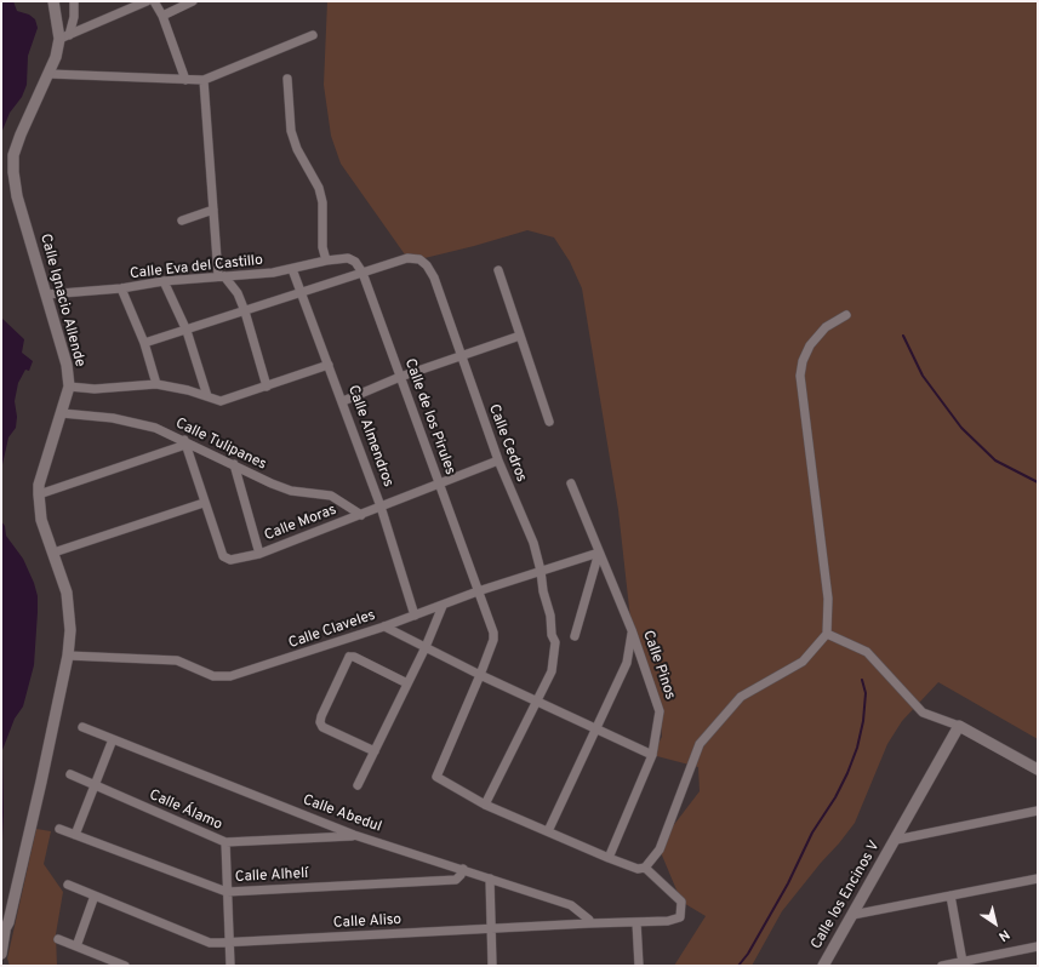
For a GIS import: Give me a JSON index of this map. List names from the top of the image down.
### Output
{
  "streets": {
    "street": [
      "Calle Eva del Castillo",
      "Calle Ignacio Allende",
      "Calle de los Pirules",
      "Calle Almendros",
      "Calle Cedros",
      "Calle Tulipanes",
      "Calle Moras",
      "Calle Claveles",
      "Calle Pinos",
      "Calle Álamo",
      "Calle Abedul",
      "Calle Alhelí",
      "Calle los Encinos V",
      "Calle Aliso"
    ]
  },
  "crossings": [
    ["Calle Eva del Castillo", "Calle Ignacio Allende"],
    ["Calle Eva del Castillo", "Calle de los Pirules"],
    ["Calle Eva del Castillo", "Calle Almendros"],
    ["Calle Ignacio Allende", "Calle Tulipanes"],
    ["Calle Ignacio Allende", "Calle Claveles"],
    ["Calle de los Pirules", "Calle Cedros"],
    ["Calle de los Pirules", "Calle Moras"],
    ["Calle de los Pirules", "Calle Claveles"],
    ["Calle Almendros", "Calle Moras"],
    ["Calle Almendros", "Calle Claveles"],
    ["Calle Cedros", "Calle Moras"],
    ["Calle Cedros", "Calle Claveles"],
    ["Calle Tulipanes", "Calle Moras"],
    ["Calle Claveles", "Calle Pinos"],
    ["Calle Álamo", "Calle Abedul"],
    ["Calle Abedul", "Calle Alhelí"],
    ["Calle Abedul", "Calle Aliso"]
  ],
  "north": "bottom right"
}
